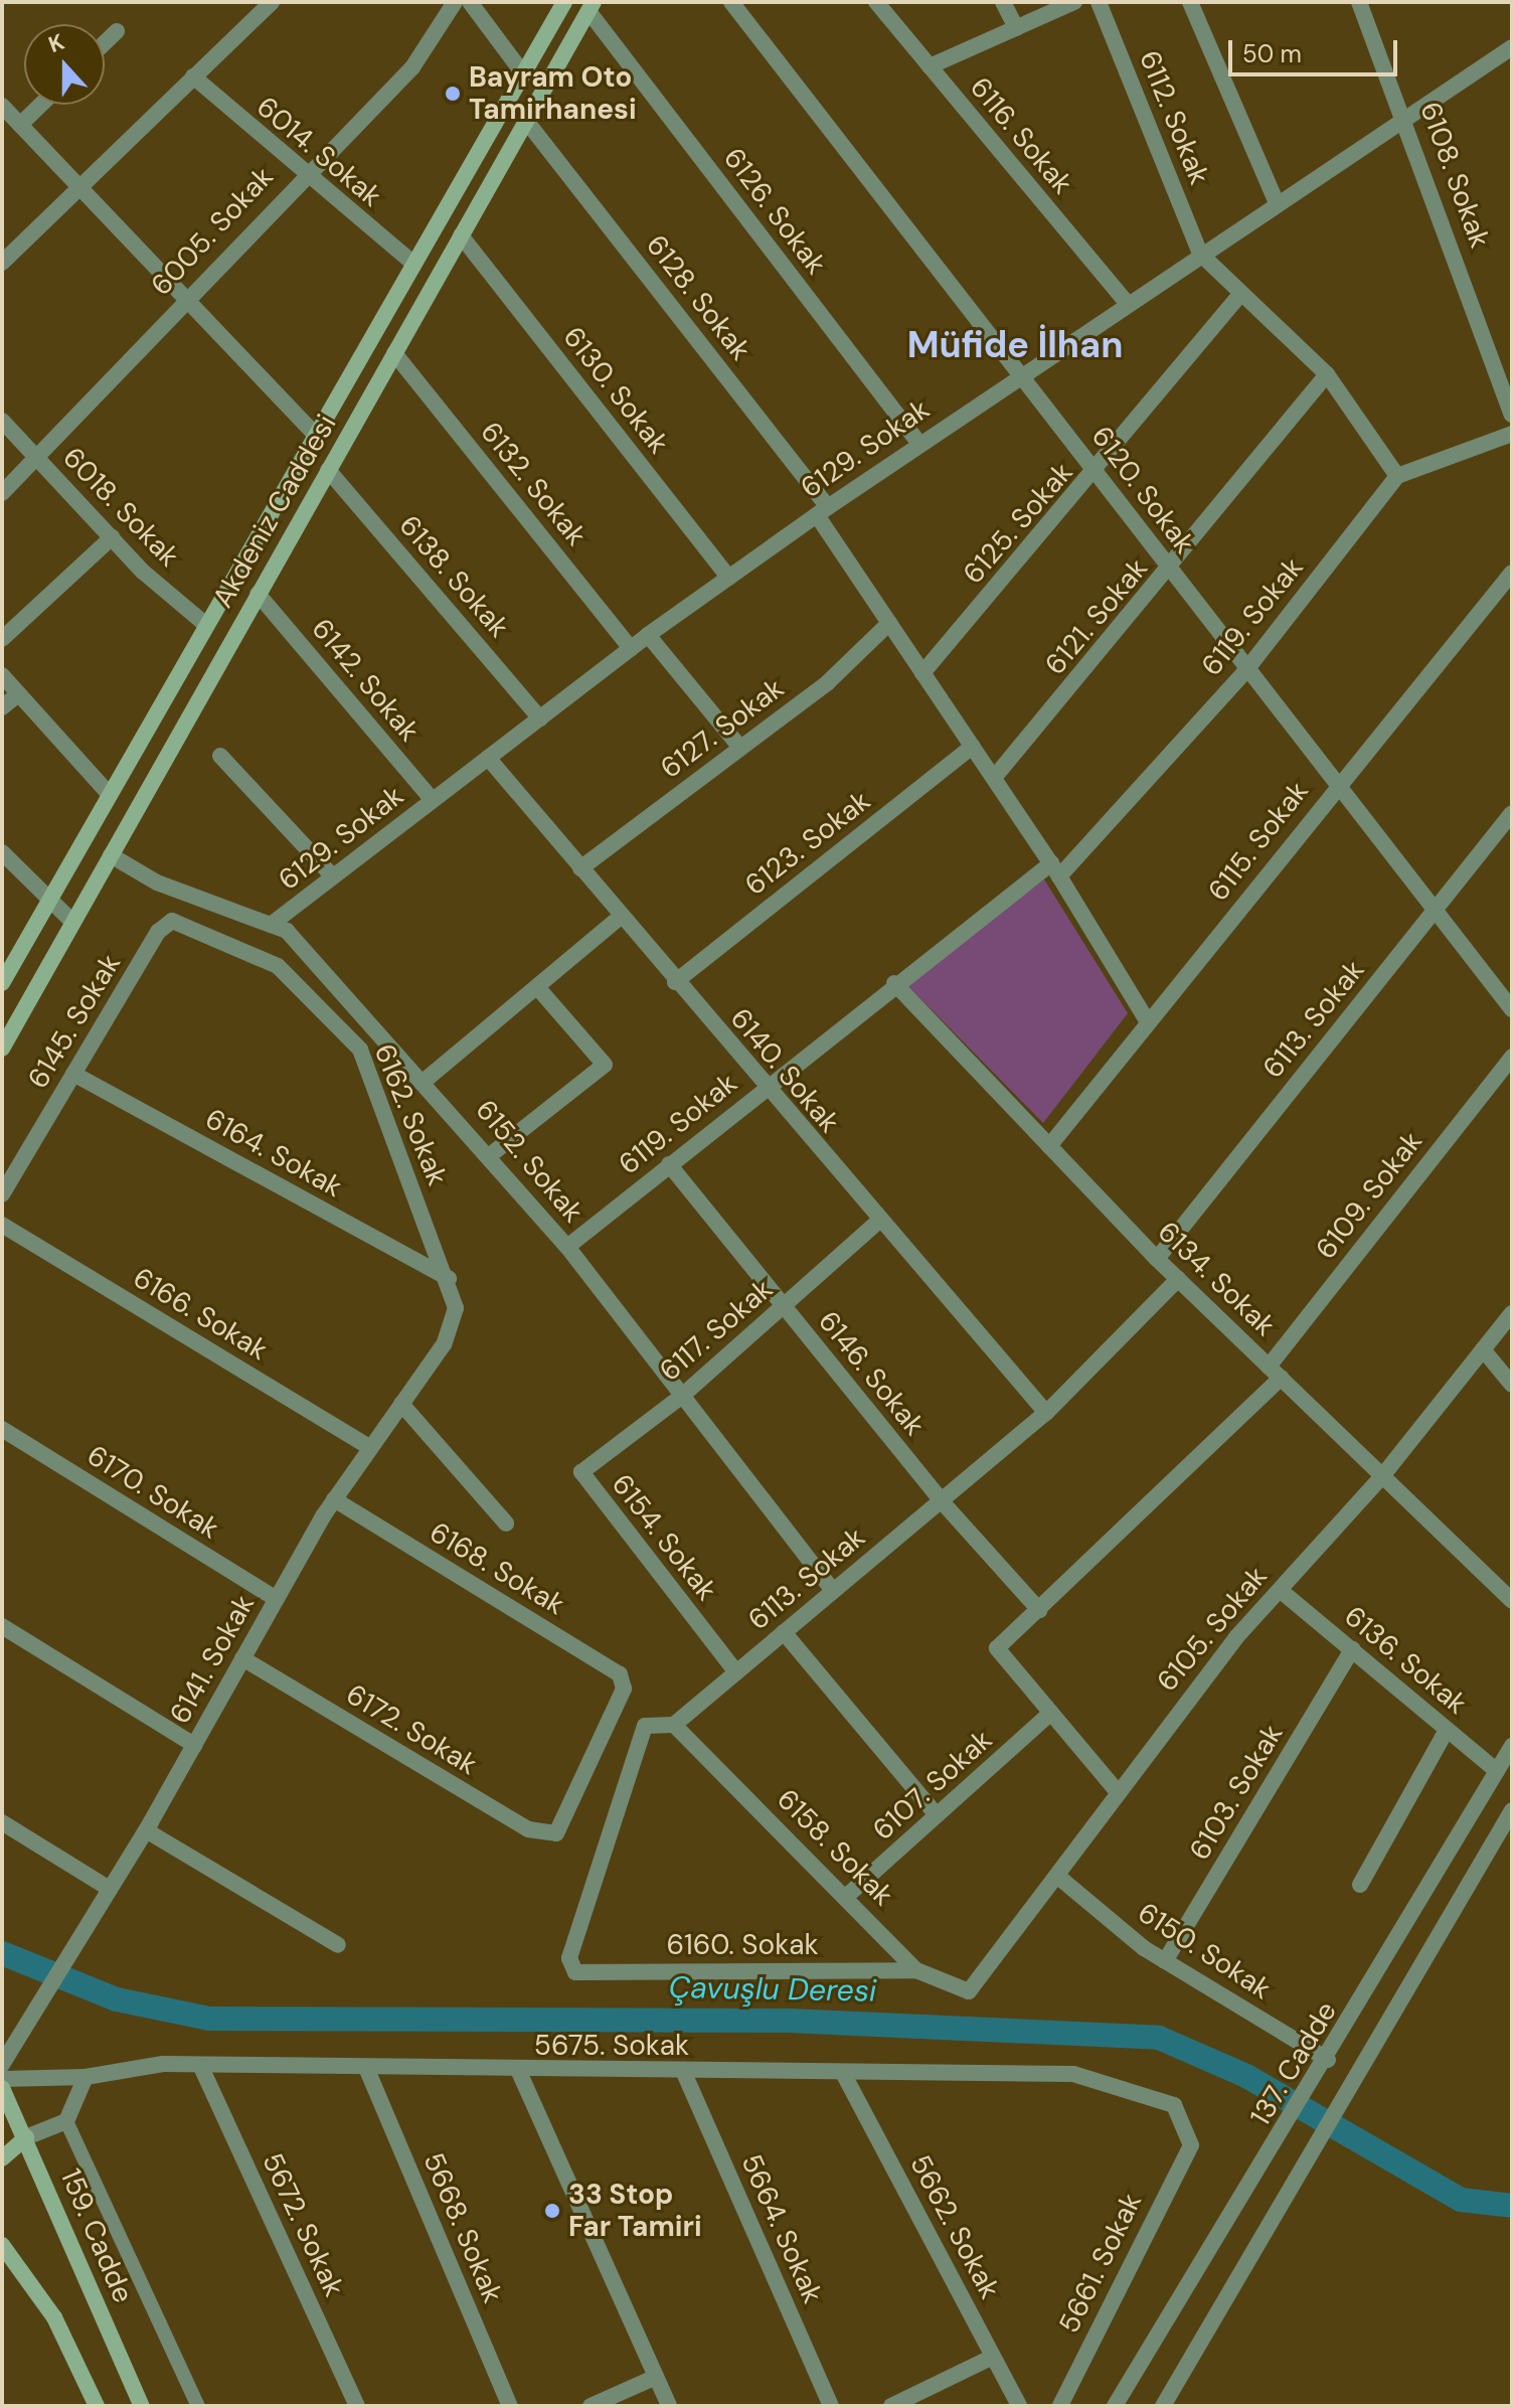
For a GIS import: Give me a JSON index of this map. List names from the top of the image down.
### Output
{
  "streets": {
    "main road": ["Akdeniz Caddesi", "159. Cadde"],
    "street": [
      "6112. Sokak",
      "6116. Sokak",
      "6014. Sokak",
      "6108. Sokak",
      "6126. Sokak",
      "6005. Sokak",
      "6128. Sokak",
      "6130. Sokak",
      "6129. Sokak",
      "6132. Sokak",
      "6120. Sokak",
      "6018. Sokak",
      "6125. Sokak",
      "6138. Sokak",
      "6121. Sokak",
      "6119. Sokak",
      "6142. Sokak",
      "6127. Sokak",
      "6115. Sokak",
      "6123. Sokak",
      "6113. Sokak",
      "6145. Sokak",
      "6140. Sokak",
      "6162. Sokak",
      "6164. Sokak",
      "6152. Sokak",
      "6109. Sokak",
      "6134. Sokak",
      "6166. Sokak",
      "6117. Sokak",
      "6146. Sokak",
      "6170. Sokak",
      "6154. Sokak",
      "6168. Sokak",
      "6105. Sokak",
      "6141. Sokak",
      "6136. Sokak",
      "6172. Sokak",
      "6107. Sokak",
      "6103. Sokak",
      "6158. Sokak",
      "6160. Sokak",
      "6150. Sokak",
      "5675. Sokak",
      "137. Cadde",
      "5672. Sokak",
      "5662. Sokak",
      "5668. Sokak",
      "5664. Sokak",
      "5661. Sokak"
    ]
  },
  "crossings": [
    ["6112. Sokak", "6129. Sokak"],
    ["6116. Sokak", "6129. Sokak"],
    ["6014. Sokak", "6005. Sokak"],
    ["6014. Sokak", "Akdeniz Caddesi"],
    ["6108. Sokak", "6129. Sokak"],
    ["6126. Sokak", "6129. Sokak"],
    ["6126. Sokak", "Akdeniz Caddesi"],
    ["6005. Sokak", "6018. Sokak"],
    ["6128. Sokak", "6129. Sokak"],
    ["6128. Sokak", "Akdeniz Caddesi"],
    ["6128. Sokak", "6125. Sokak"],
    ["6128. Sokak", "6121. Sokak"],
    ["6128. Sokak", "6119. Sokak"],
    ["6128. Sokak", "6127. Sokak"],
    ["6128. Sokak", "6115. Sokak"],
    ["6128. Sokak", "6123. Sokak"],
    ["6130. Sokak", "6129. Sokak"],
    ["6130. Sokak", "Akdeniz Caddesi"],
    ["6129. Sokak", "6132. Sokak"],
    ["6129. Sokak", "6120. Sokak"],
    ["6129. Sokak", "6138. Sokak"],
    ["6129. Sokak", "6142. Sokak"],
    ["6129. Sokak", "6140. Sokak"],
    ["6129. Sokak", "6152. Sokak"],
    ["6132. Sokak", "Akdeniz Caddesi"],
    ["6120. Sokak", "6125. Sokak"],
    ["6120. Sokak", "6121. Sokak"],
    ["6120. Sokak", "6119. Sokak"],
    ["6120. Sokak", "6115. Sokak"],
    ["6120. Sokak", "6113. Sokak"],
    ["6018. Sokak", "Akdeniz Caddesi"],
    ["Akdeniz Caddesi", "6138. Sokak"],
    ["Akdeniz Caddesi", "6142. Sokak"],
    ["Akdeniz Caddesi", "6152. Sokak"],
    ["6119. Sokak", "6140. Sokak"],
    ["6119. Sokak", "6152. Sokak"],
    ["6119. Sokak", "6134. Sokak"],
    ["6119. Sokak", "6146. Sokak"],
    ["6127. Sokak", "6140. Sokak"],
    ["6115. Sokak", "6134. Sokak"],
    ["6123. Sokak", "6140. Sokak"],
    ["6113. Sokak", "6140. Sokak"],
    ["6113. Sokak", "6152. Sokak"],
    ["6113. Sokak", "6134. Sokak"],
    ["6113. Sokak", "6146. Sokak"],
    ["6113. Sokak", "6154. Sokak"],
    ["6113. Sokak", "6158. Sokak"],
    ["6113. Sokak", "6160. Sokak"],
    ["6145. Sokak", "6162. Sokak"],
    ["6145. Sokak", "6164. Sokak"],
    ["6140. Sokak", "6117. Sokak"],
    ["6162. Sokak", "6164. Sokak"],
    ["6162. Sokak", "6141. Sokak"],
    ["6164. Sokak", "6141. Sokak"],
    ["6152. Sokak", "6117. Sokak"],
    ["6109. Sokak", "6134. Sokak"],
    ["6109. Sokak", "6146. Sokak"],
    ["6109. Sokak", "6107. Sokak"],
    ["6134. Sokak", "6105. Sokak"],
    ["6166. Sokak", "6141. Sokak"],
    ["6117. Sokak", "6146. Sokak"],
    ["6117. Sokak", "6154. Sokak"],
    ["6170. Sokak", "6141. Sokak"],
    ["6168. Sokak", "6141. Sokak"],
    ["6168. Sokak", "6172. Sokak"],
    ["6105. Sokak", "6136. Sokak"],
    ["6105. Sokak", "6158. Sokak"],
    ["6105. Sokak", "6150. Sokak"],
    ["6141. Sokak", "6172. Sokak"],
    ["6136. Sokak", "6103. Sokak"],
    ["6136. Sokak", "137. Cadde"],
    ["6107. Sokak", "6158. Sokak"],
    ["6103. Sokak", "6150. Sokak"],
    ["6158. Sokak", "6160. Sokak"],
    ["6150. Sokak", "137. Cadde"],
    ["5675. Sokak", "5672. Sokak"],
    ["5675. Sokak", "5662. Sokak"],
    ["5675. Sokak", "5668. Sokak"],
    ["5675. Sokak", "5664. Sokak"],
    ["5675. Sokak", "5661. Sokak"]
  ],
  "districts": ["Müfide İlhan"],
  "water": ["Çavuşlu Deresi"],
  "places": ["Bayram Oto Tamirhanesi", "33 Stop Far Tamiri"],
  "scale_bar": "50 m",
  "north": "top"
}
